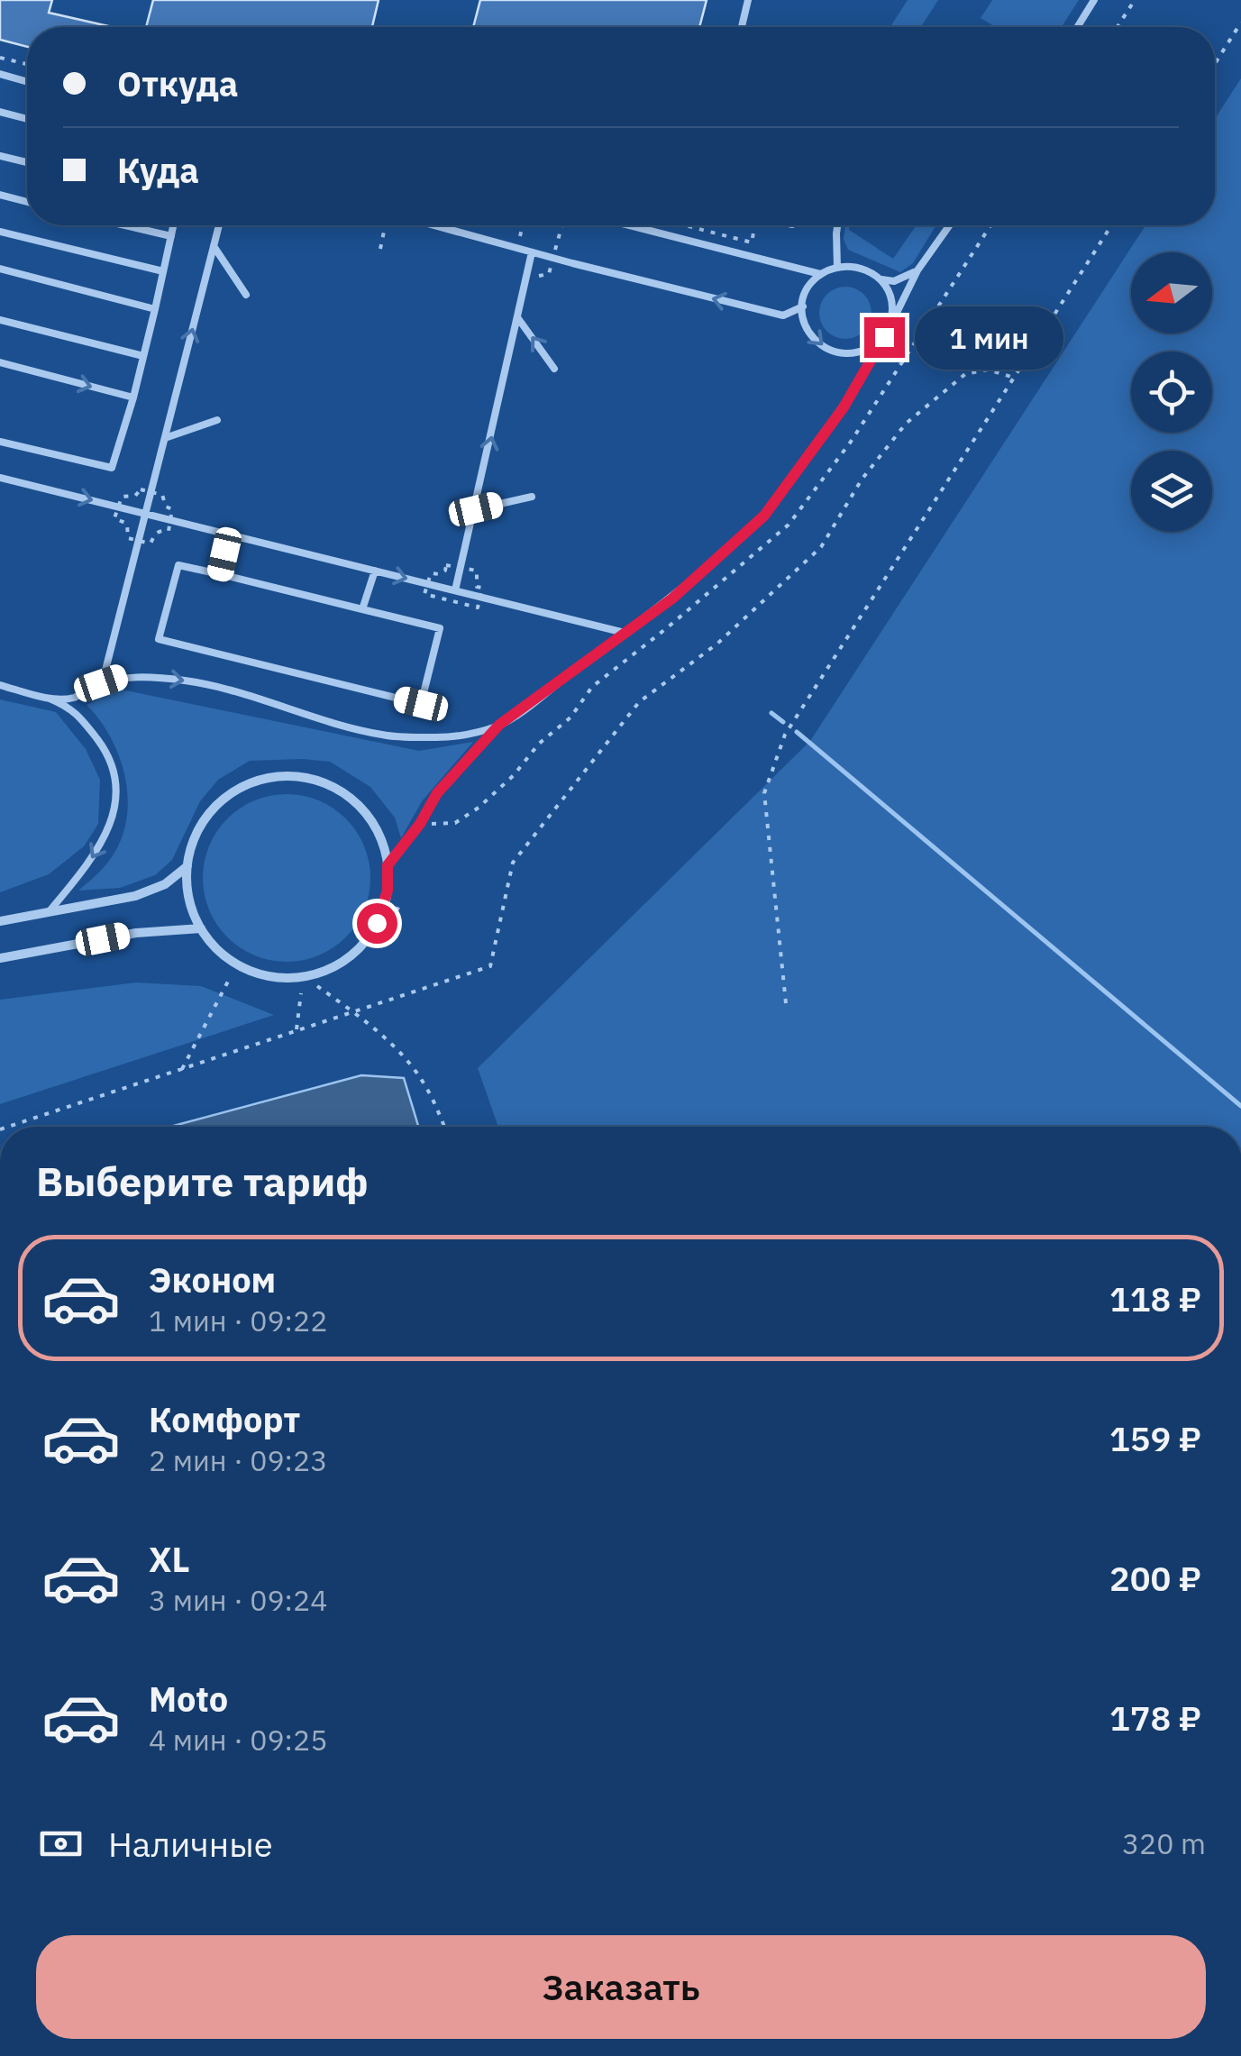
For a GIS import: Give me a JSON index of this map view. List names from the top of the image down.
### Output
{
  "north": "left",
  "page": {
    "banner": ["Откуда", "Куда"],
    "bubble": "1 мин",
    "heading": "Выберите тариф",
    "list": [
      {
        "name": "Эконом",
        "note": "1 мин · 09:22",
        "value": "118 ₽"
      },
      {
        "name": "Комфорт",
        "note": "2 мин · 09:23",
        "value": "159 ₽"
      },
      {
        "name": "XL",
        "note": "3 мин · 09:24",
        "value": "200 ₽"
      },
      {
        "name": "Moto",
        "note": "4 мин · 09:25",
        "value": "178 ₽"
      }
    ],
    "pay": ["Наличные", "320 m"],
    "buttons": "Заказать"
  }
}
